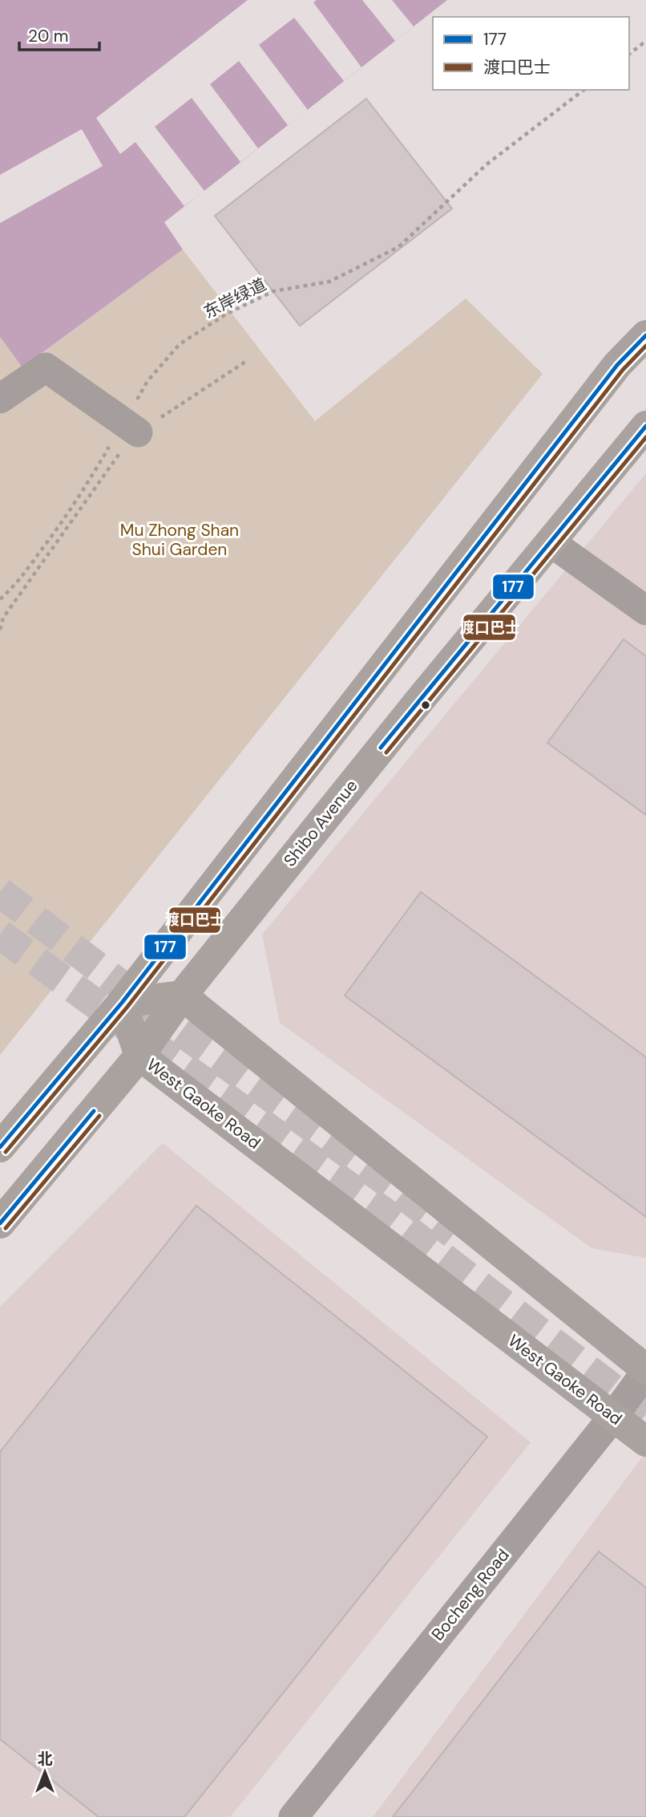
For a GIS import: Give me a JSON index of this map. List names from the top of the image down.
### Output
{
  "streets": {
    "main road": ["Shibo Avenue", "West Gaoke Road"],
    "street": ["Bocheng Road"],
    "path": ["东岸绿道"]
  },
  "crossings": [
    ["Shibo Avenue", "West Gaoke Road"],
    ["West Gaoke Road", "Bocheng Road"]
  ],
  "parks": ["Mu Zhong Shan Shui Garden"],
  "lines": ["transit line 177", "transit line 渡口巴士"],
  "legend": ["177", "渡口巴士"],
  "scale_bar": "20 m",
  "north": "top"
}
